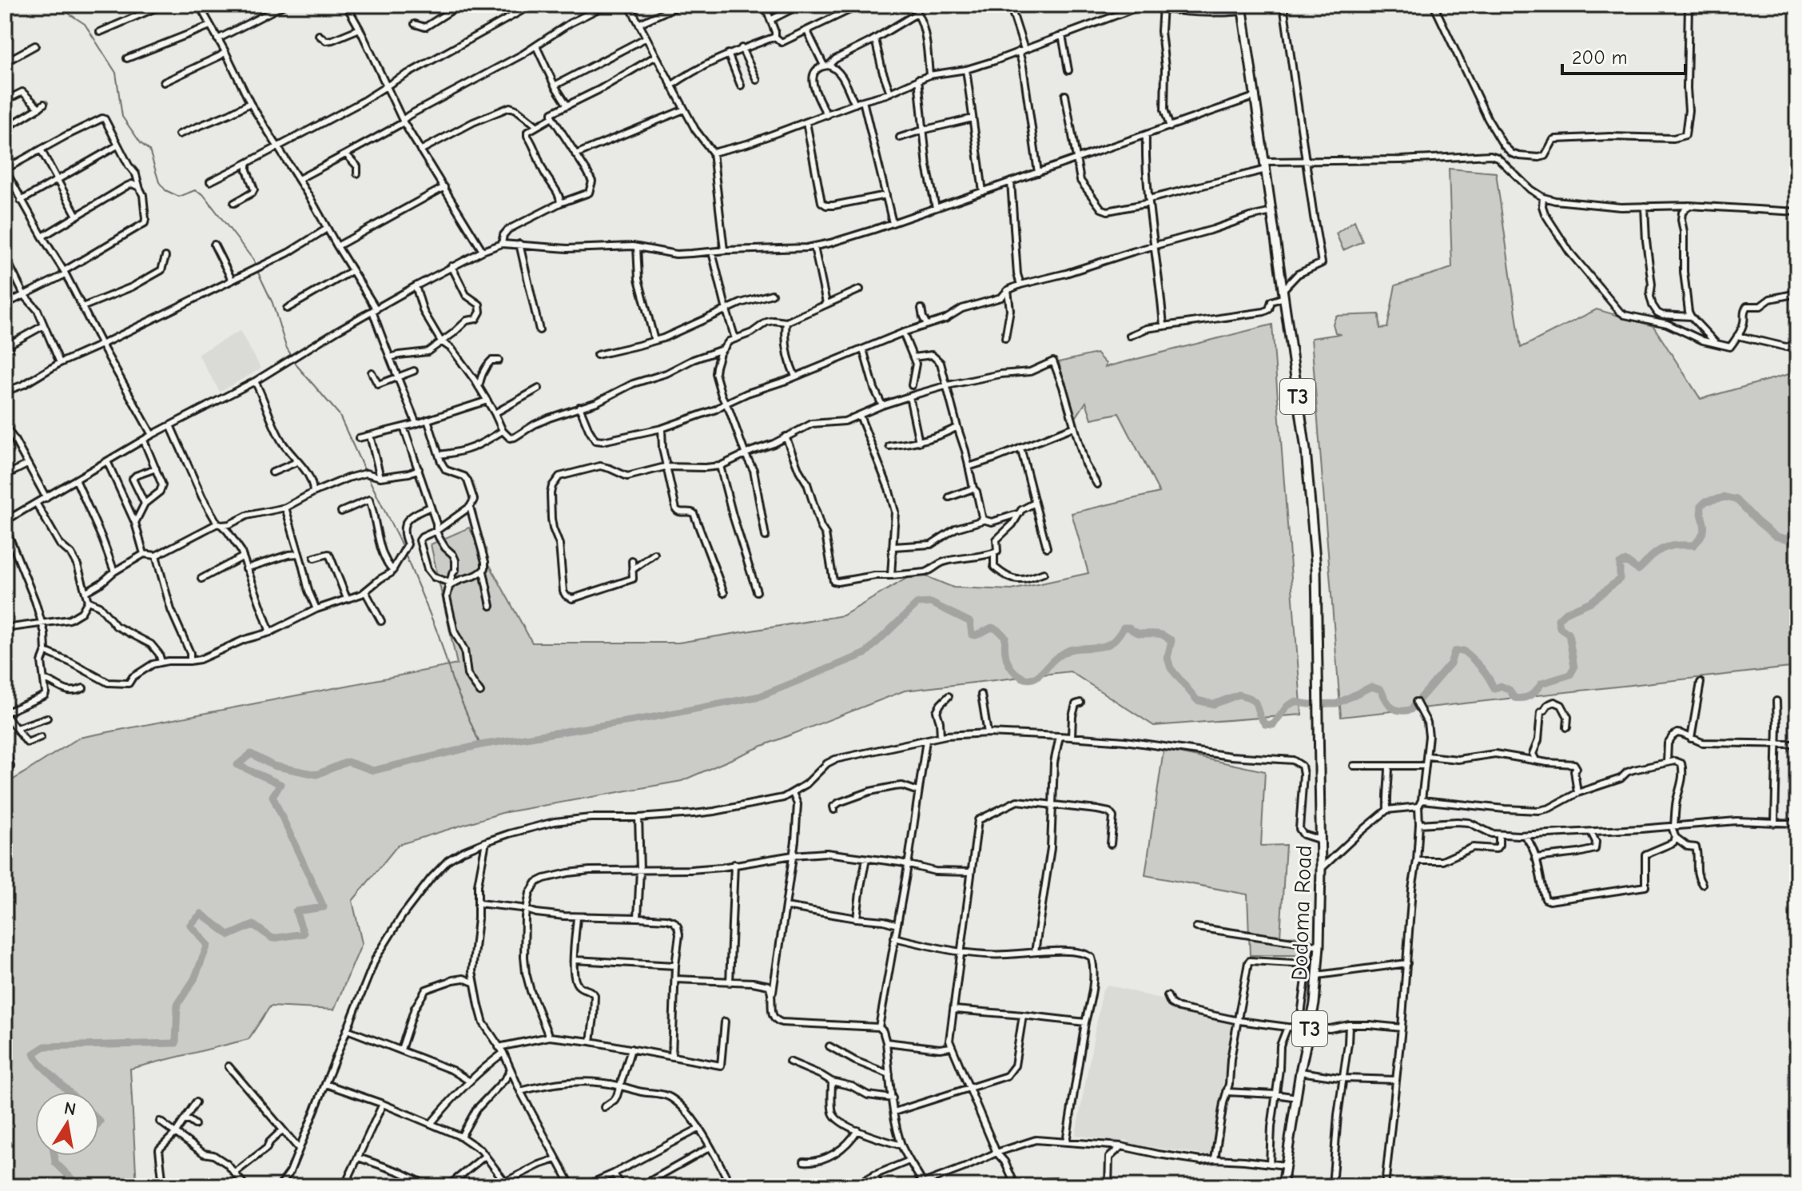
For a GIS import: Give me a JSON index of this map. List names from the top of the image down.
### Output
{
  "streets": {
    "highway": ["T3", "Dodoma Road"]
  },
  "crossings": [
    ["T3", "Dodoma Road"]
  ],
  "scale_bar": "200 m",
  "north": "top"
}
